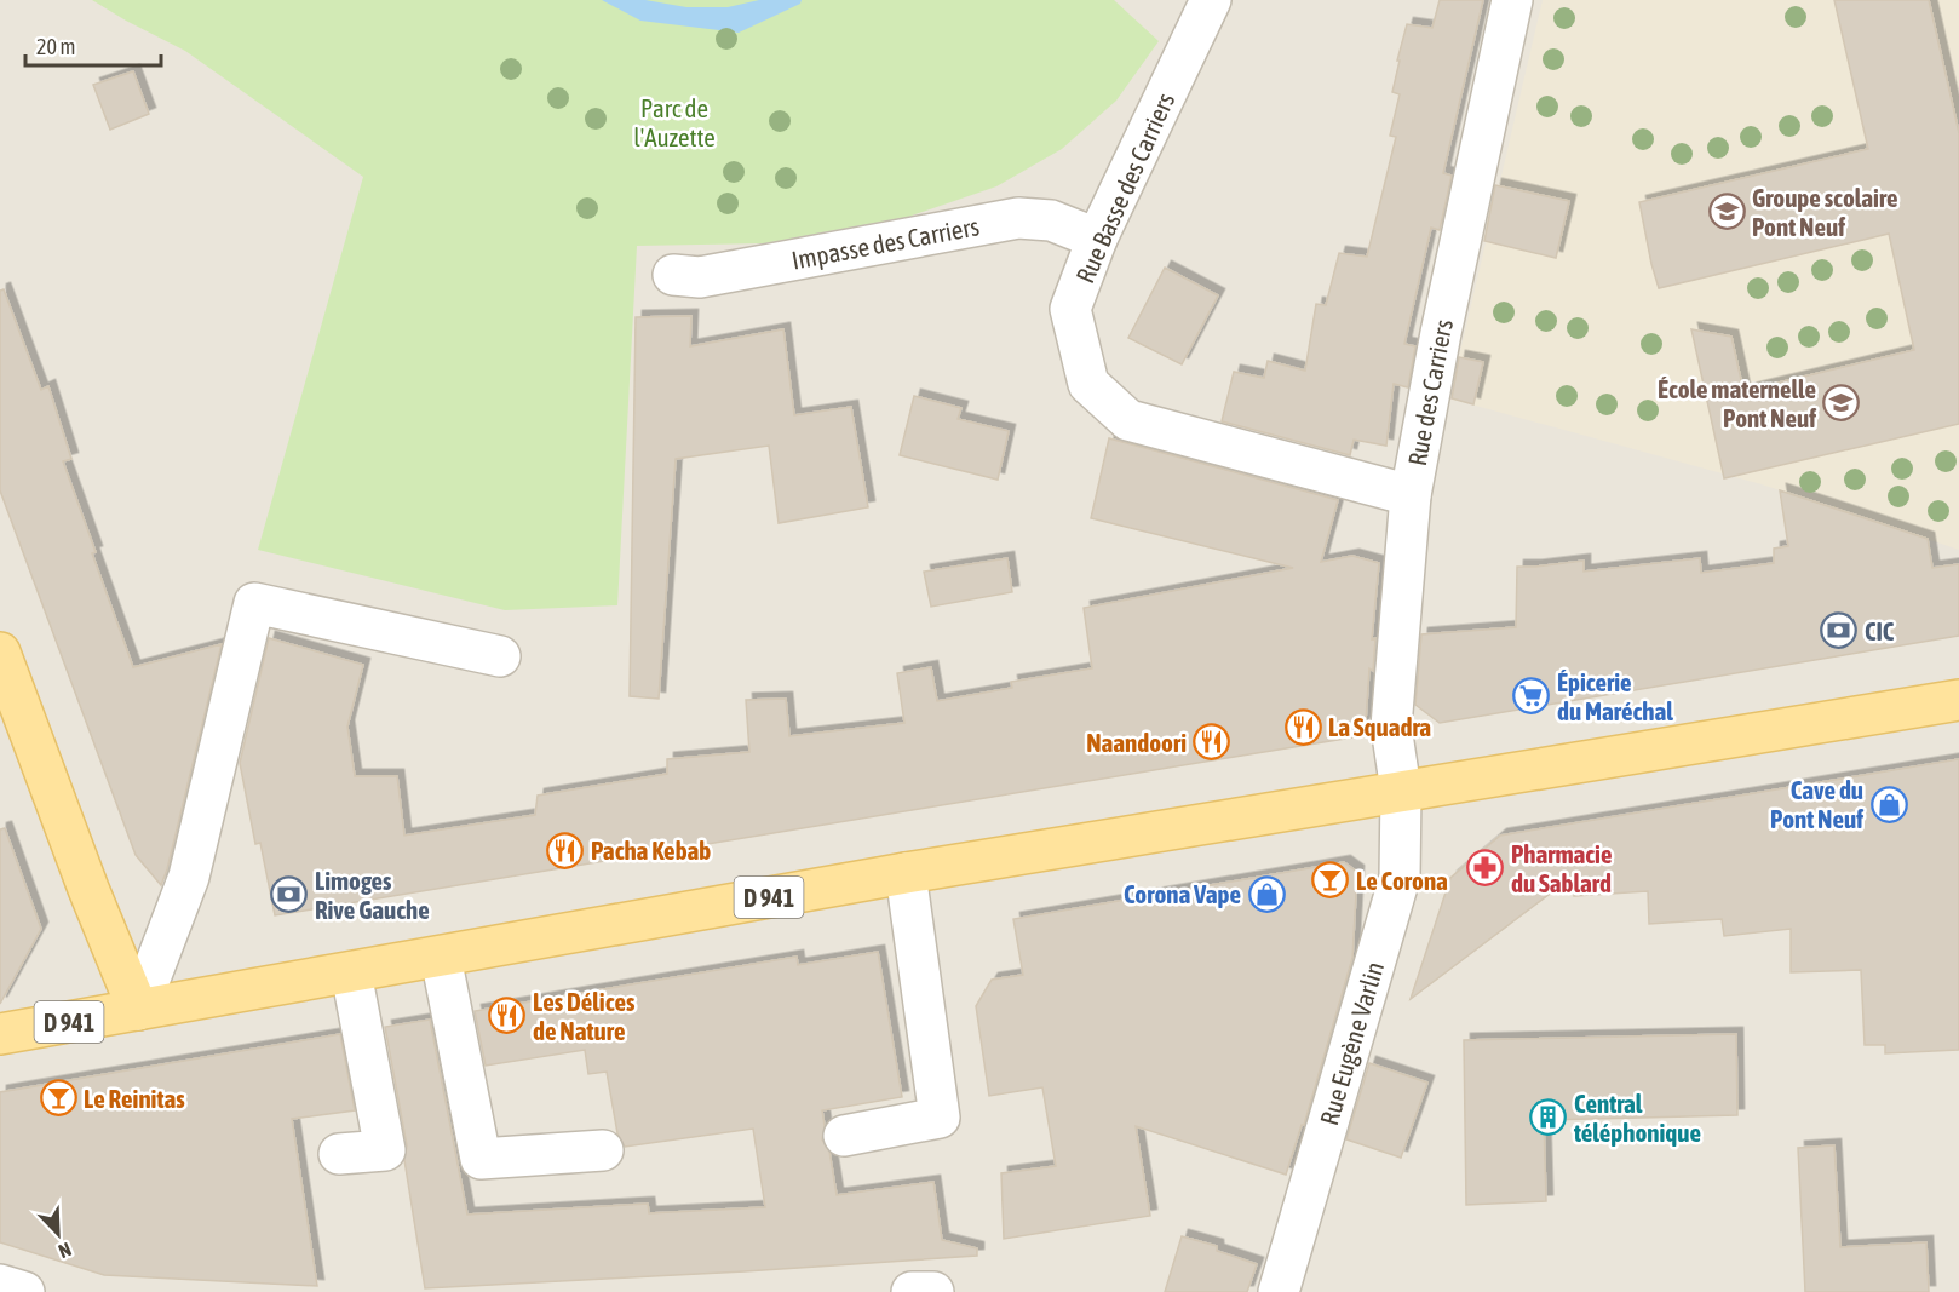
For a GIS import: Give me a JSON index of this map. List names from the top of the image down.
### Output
{
  "streets": {
    "main road": ["D 941"],
    "street": [
      "Rue Basse des Carriers",
      "Impasse des Carriers",
      "Rue des Carriers",
      "Rue Eugène Varlin"
    ]
  },
  "crossings": [
    ["Rue Basse des Carriers", "Impasse des Carriers"],
    ["Rue Basse des Carriers", "Rue des Carriers"],
    ["Rue des Carriers", "D 941"],
    ["Rue des Carriers", "Rue Eugène Varlin"],
    ["D 941", "Rue Eugène Varlin"]
  ],
  "parks": ["Parc de l'Auzette"],
  "places": {
    "school or university": ["Groupe scolaire Pont Neuf", "École maternelle Pont Neuf"],
    "bank": ["CIC", "Limoges Rive Gauche"],
    "supermarket": ["Épicerie du Maréchal"],
    "restaurant": [
      "La Squadra",
      "Naandoori",
      "Pacha Kebab",
      "Les Délices de Nature"
    ],
    "shop": ["Cave du Pont Neuf", "Corona Vape"],
    "pharmacy": ["Pharmacie du Sablard"],
    "bar": ["Le Corona", "Le Reinitas"],
    "building": ["Central téléphonique"]
  },
  "scale_bar": "20 m",
  "north": "bottom right"
}
